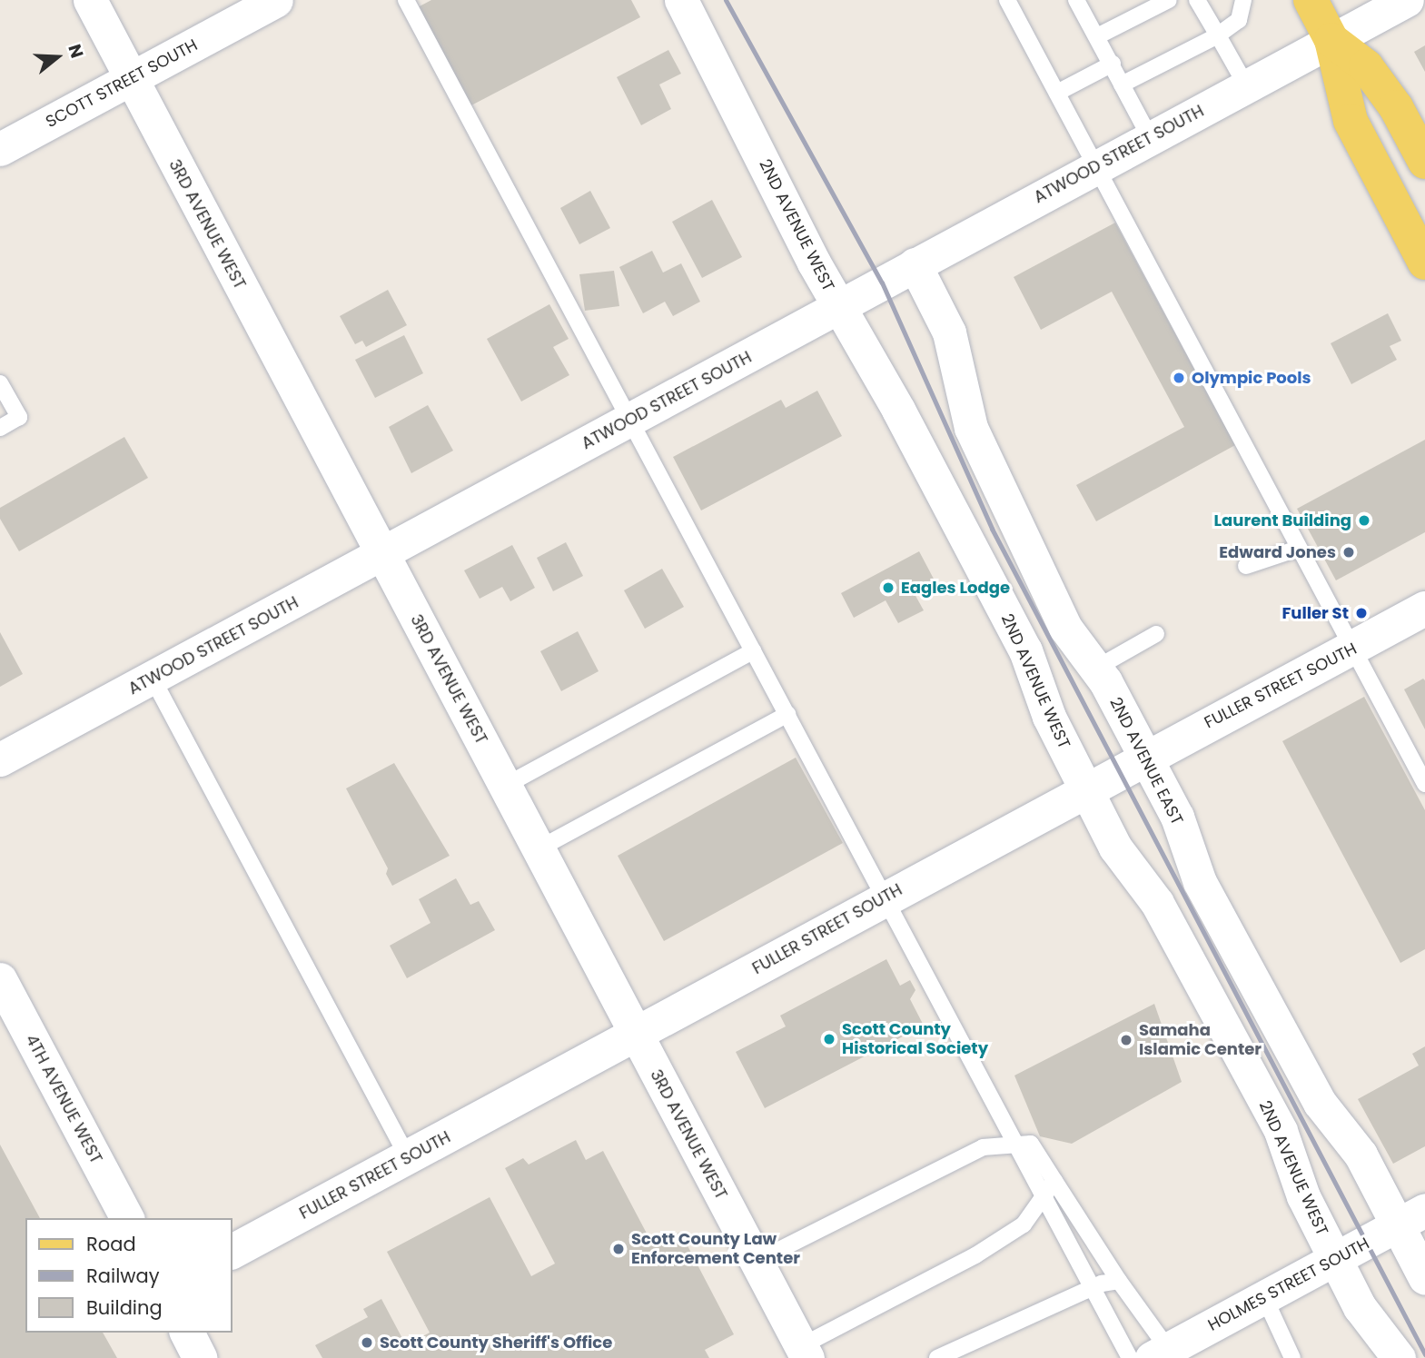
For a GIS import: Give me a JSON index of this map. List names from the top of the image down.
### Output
{
  "streets": {
    "street": [
      "SCOTT STREET SOUTH",
      "ATWOOD STREET SOUTH",
      "3RD AVENUE WEST",
      "2ND AVENUE WEST",
      "FULLER STREET SOUTH",
      "2ND AVENUE EAST",
      "4TH AVENUE WEST",
      "HOLMES STREET SOUTH"
    ]
  },
  "crossings": [
    ["SCOTT STREET SOUTH", "3RD AVENUE WEST"],
    ["ATWOOD STREET SOUTH", "3RD AVENUE WEST"],
    ["ATWOOD STREET SOUTH", "2ND AVENUE WEST"],
    ["ATWOOD STREET SOUTH", "2ND AVENUE EAST"],
    ["3RD AVENUE WEST", "FULLER STREET SOUTH"],
    ["2ND AVENUE WEST", "FULLER STREET SOUTH"],
    ["2ND AVENUE WEST", "HOLMES STREET SOUTH"],
    ["FULLER STREET SOUTH", "2ND AVENUE EAST"],
    ["2ND AVENUE EAST", "HOLMES STREET SOUTH"]
  ],
  "places": [
    "Olympic Pools",
    "Laurent Building",
    "Edward Jones",
    "Eagles Lodge",
    "Fuller St",
    "Scott County Historical Society",
    "Samaha Islamic Center",
    "Scott County Law Enforcement Center",
    "Scott County Sheriff's Office"
  ],
  "legend": ["Road", "Railway", "Building"],
  "north": "right"
}
